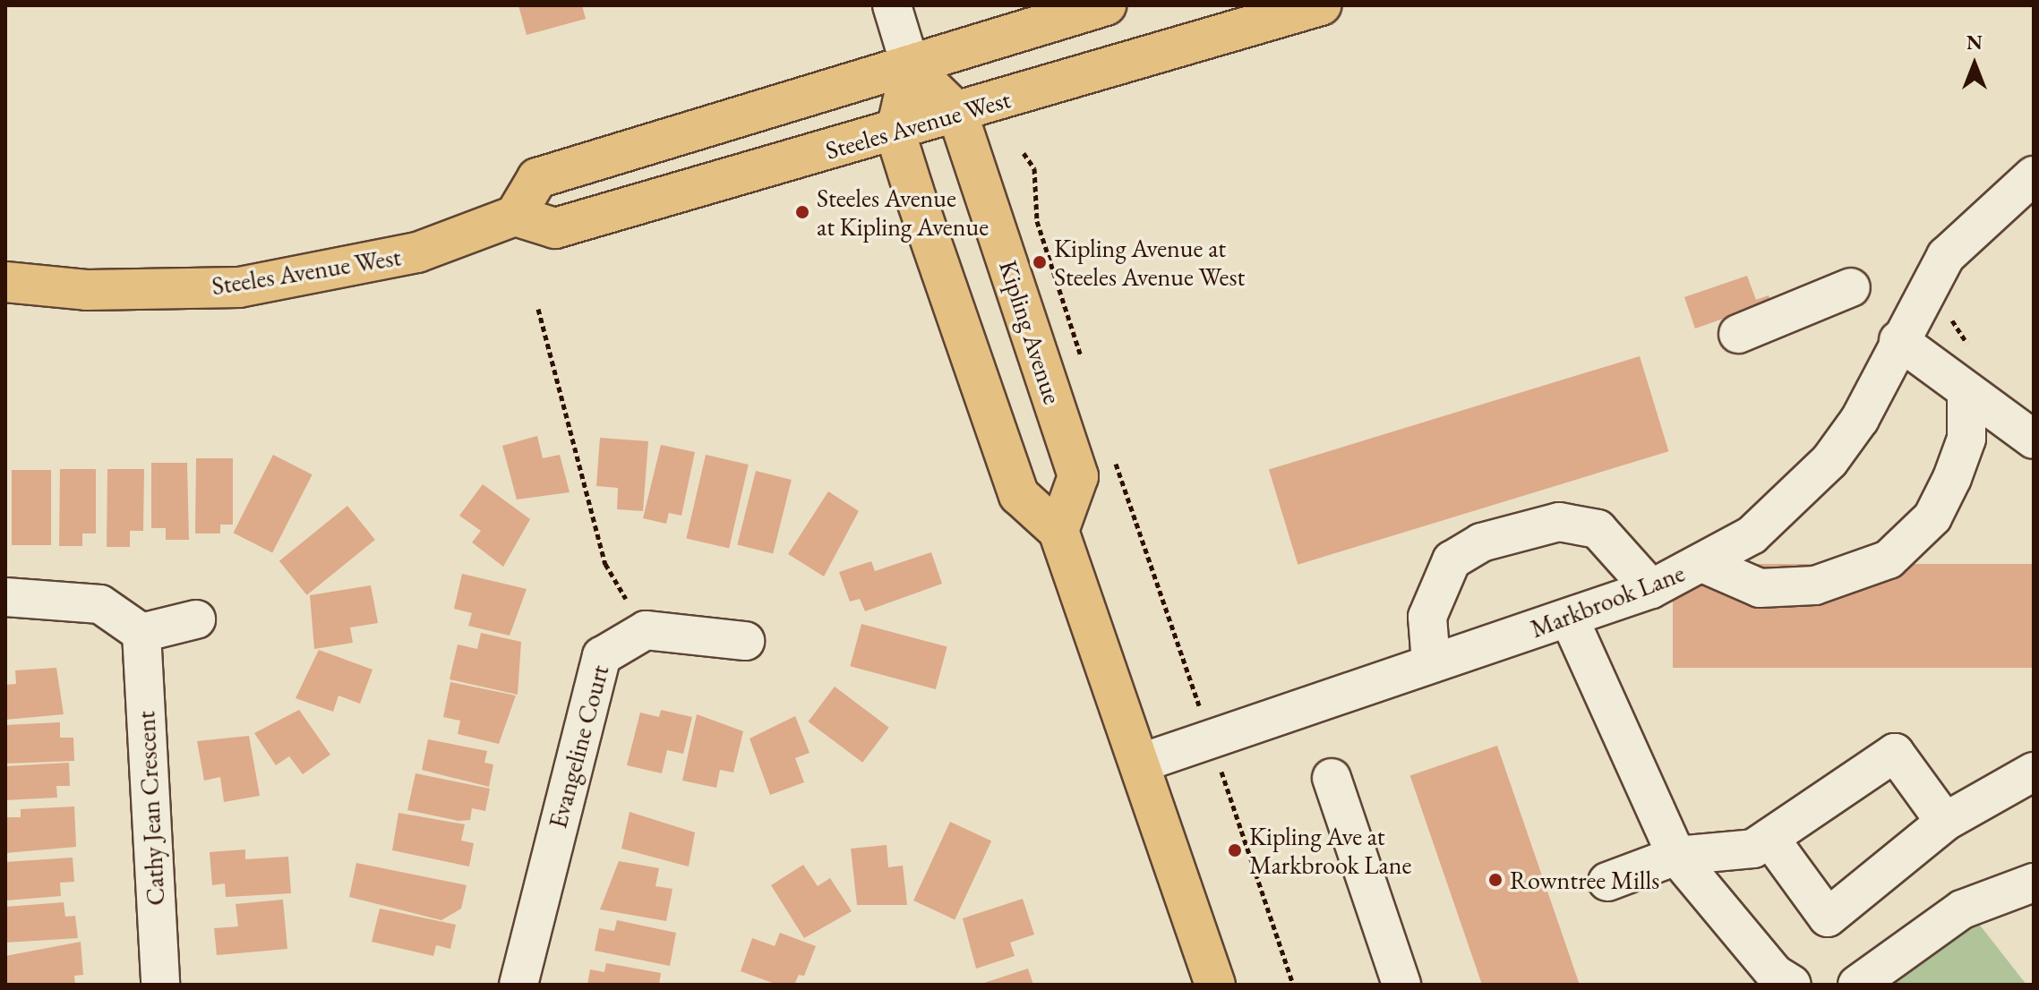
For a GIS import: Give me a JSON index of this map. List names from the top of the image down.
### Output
{
  "streets": {
    "main road": ["Steeles Avenue West", "Kipling Avenue"],
    "street": ["Markbrook Lane", "Evangeline Court", "Cathy Jean Crescent"]
  },
  "crossings": [
    ["Steeles Avenue West", "Kipling Avenue"]
  ],
  "places": [
    "Steeles Avenue at Kipling Avenue",
    "Kipling Avenue at Steeles Avenue West",
    "Kipling Ave at Markbrook Lane",
    "Rowntree Mills"
  ],
  "north": "top"
}
